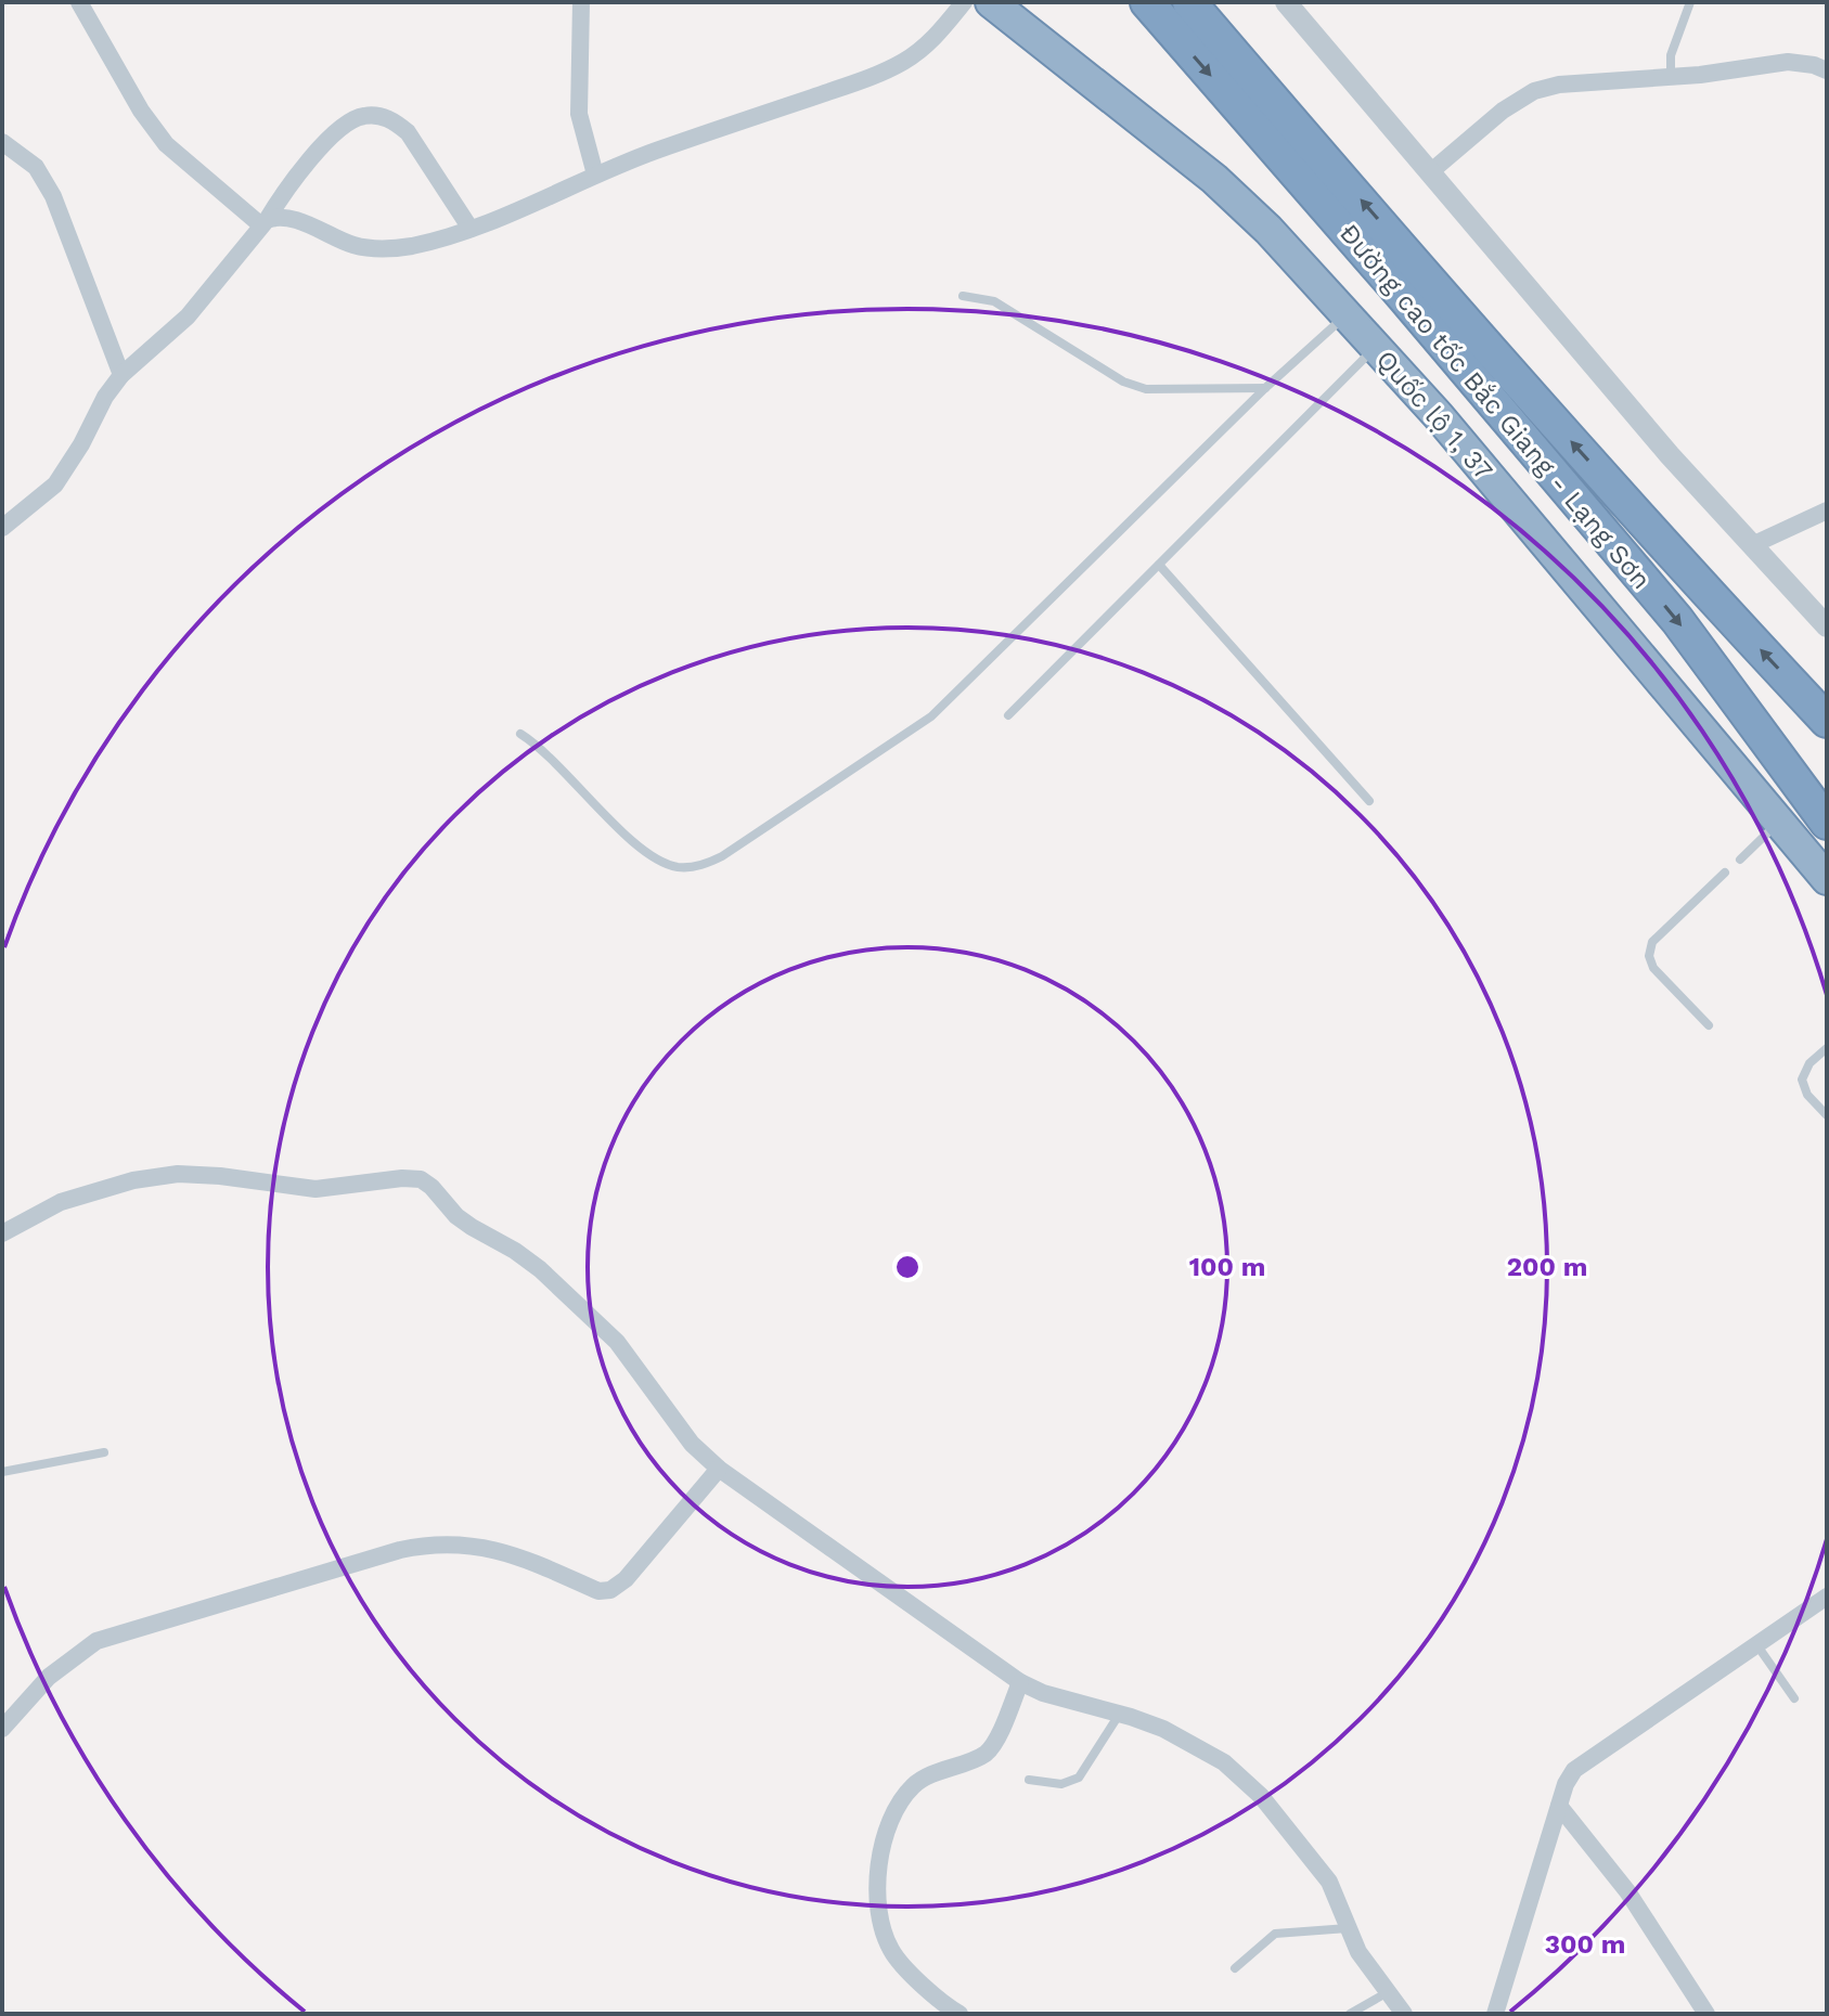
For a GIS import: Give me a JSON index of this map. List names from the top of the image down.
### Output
{
  "streets": {
    "highway": ["Đường cao tốc Bắc Giang - Lạng Sơn", "Quốc lộ 1, 37"]
  },
  "rings": ["100 m", "200 m", "300 m"]
}
